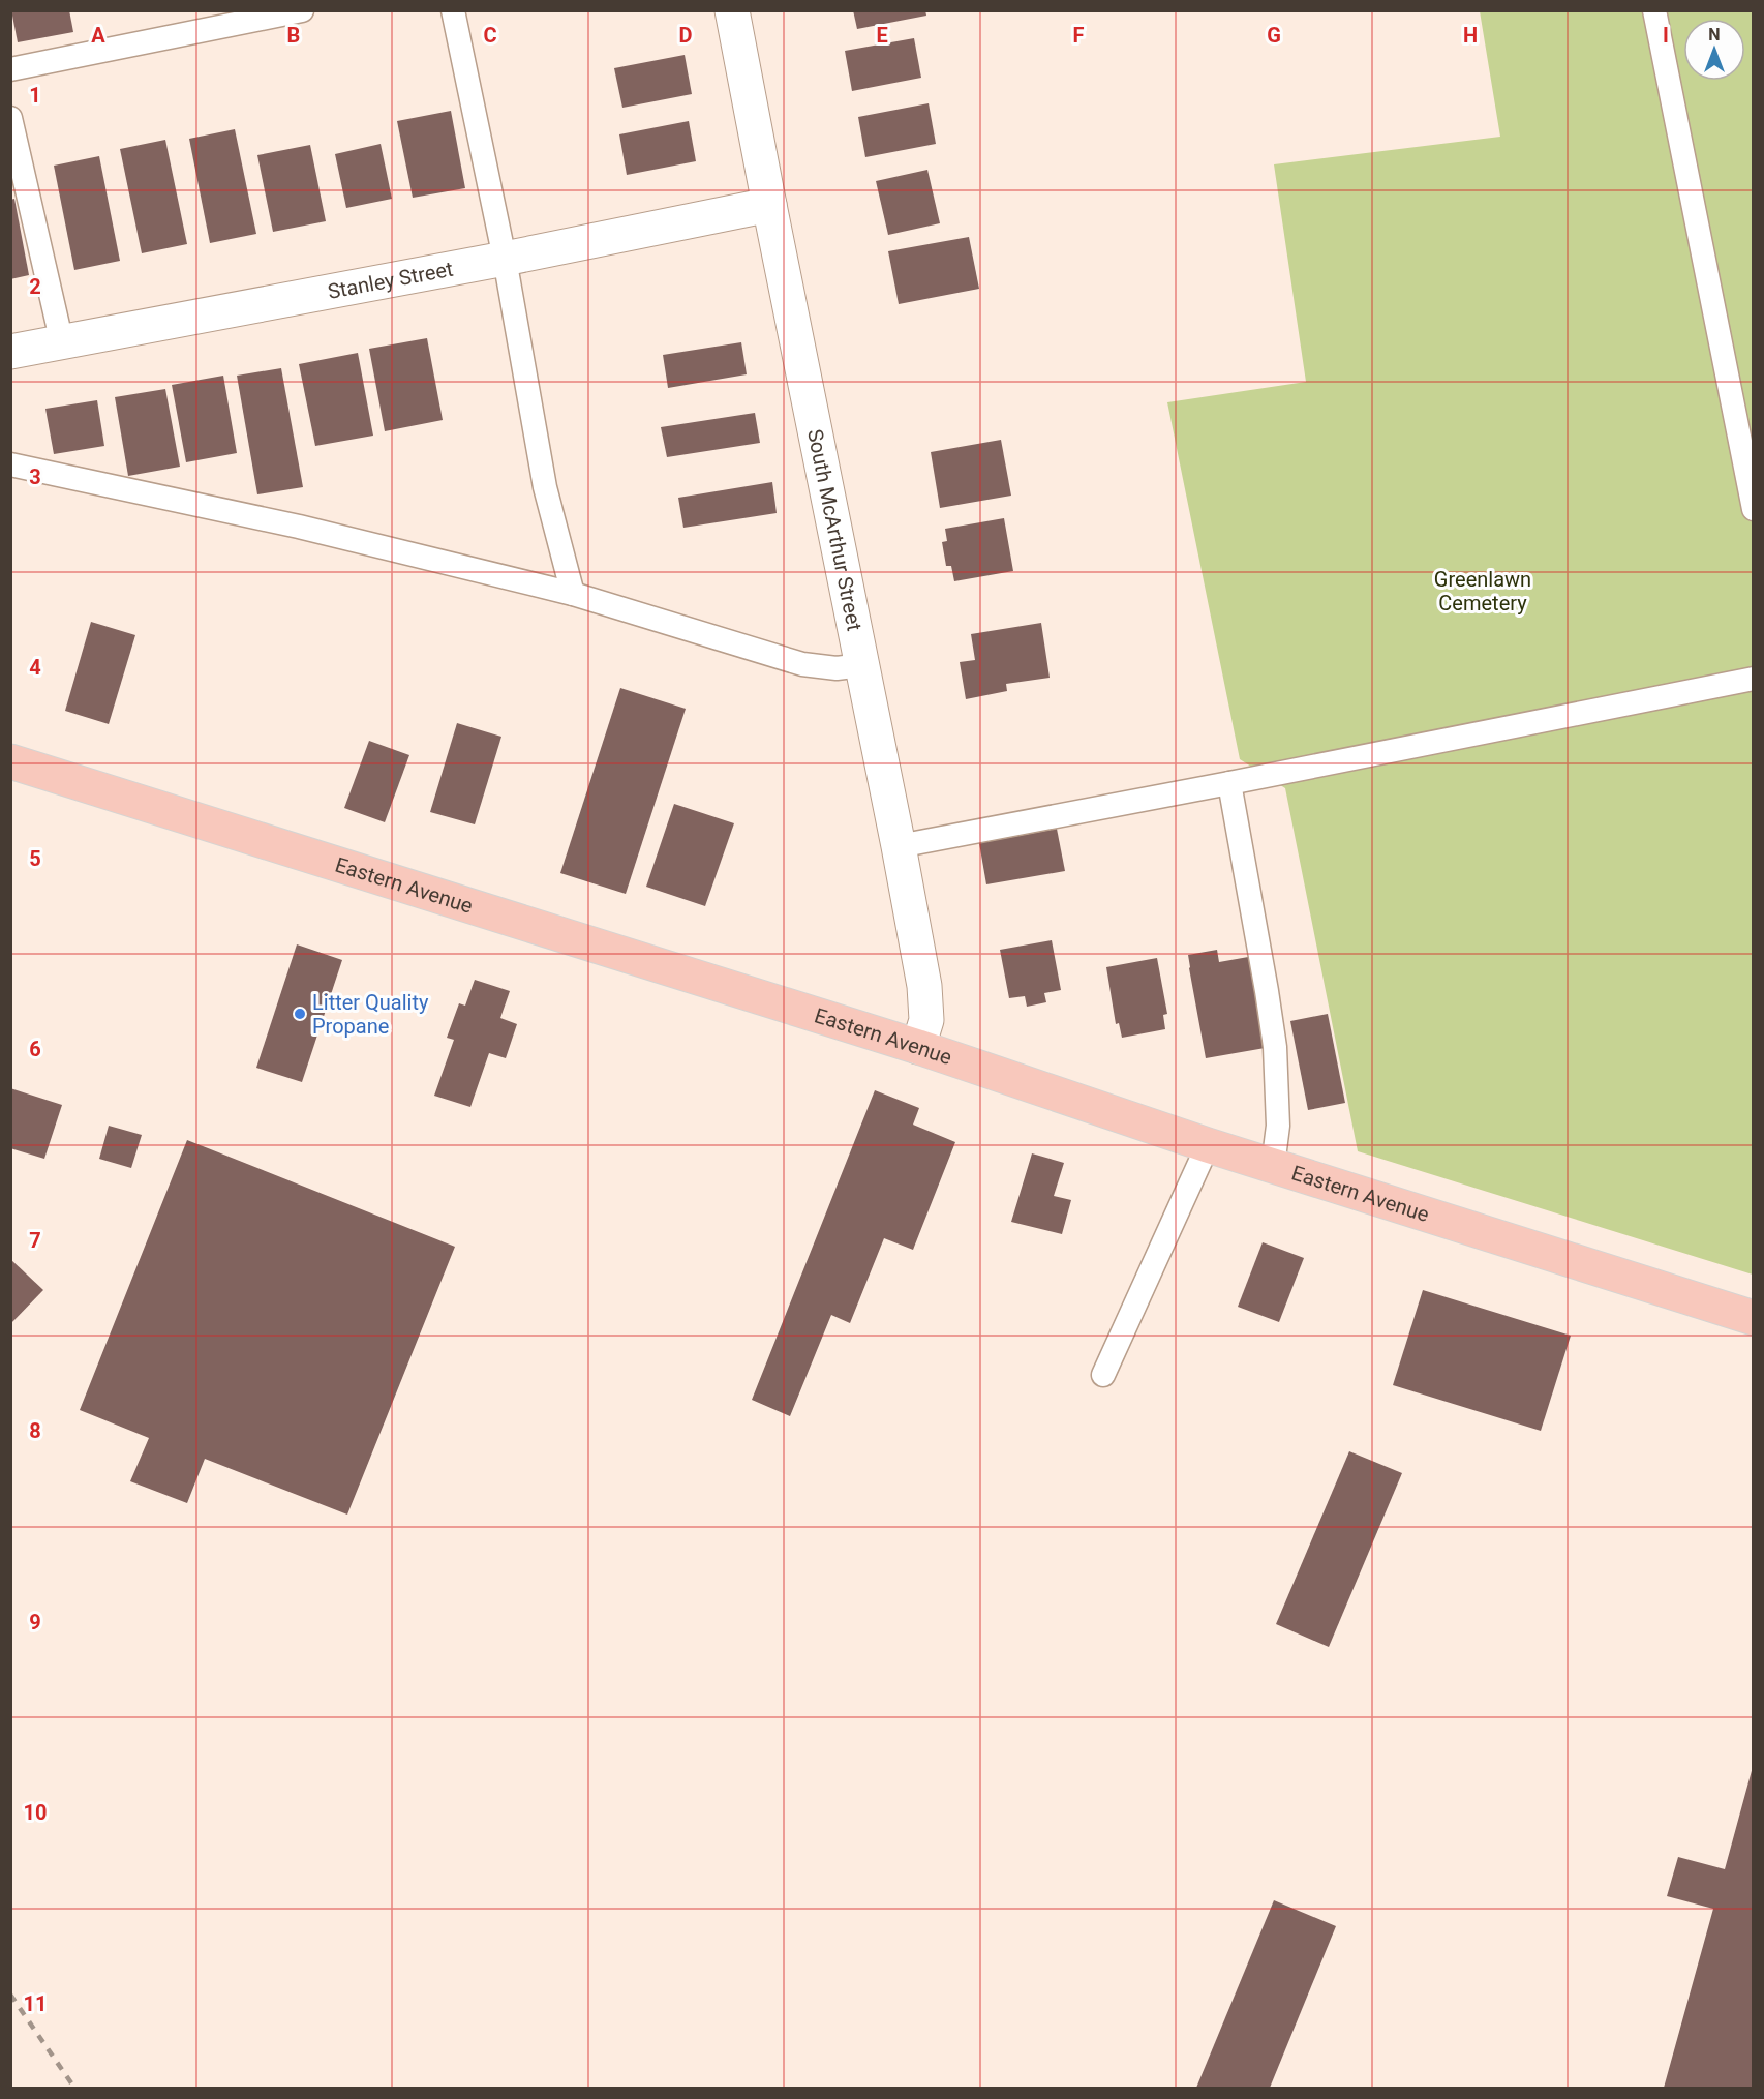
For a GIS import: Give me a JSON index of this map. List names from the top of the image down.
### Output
{
  "streets": {
    "main road": ["Eastern Avenue"],
    "street": ["Stanley Street", "South McArthur Street"]
  },
  "crossings": [
    ["Stanley Street", "South McArthur Street"],
    ["South McArthur Street", "Eastern Avenue"]
  ],
  "parks": ["Greenlawn Cemetery"],
  "places": ["Litter Quality Propane"],
  "north": "top",
  "grid": {
    "columns": [
      "A",
      "B",
      "C",
      "D",
      "E",
      "F",
      "G",
      "H",
      "I"
    ],
    "rows": [
      "1",
      "2",
      "3",
      "4",
      "5",
      "6",
      "7",
      "8",
      "9",
      "10",
      "11"
    ]
  }
}
